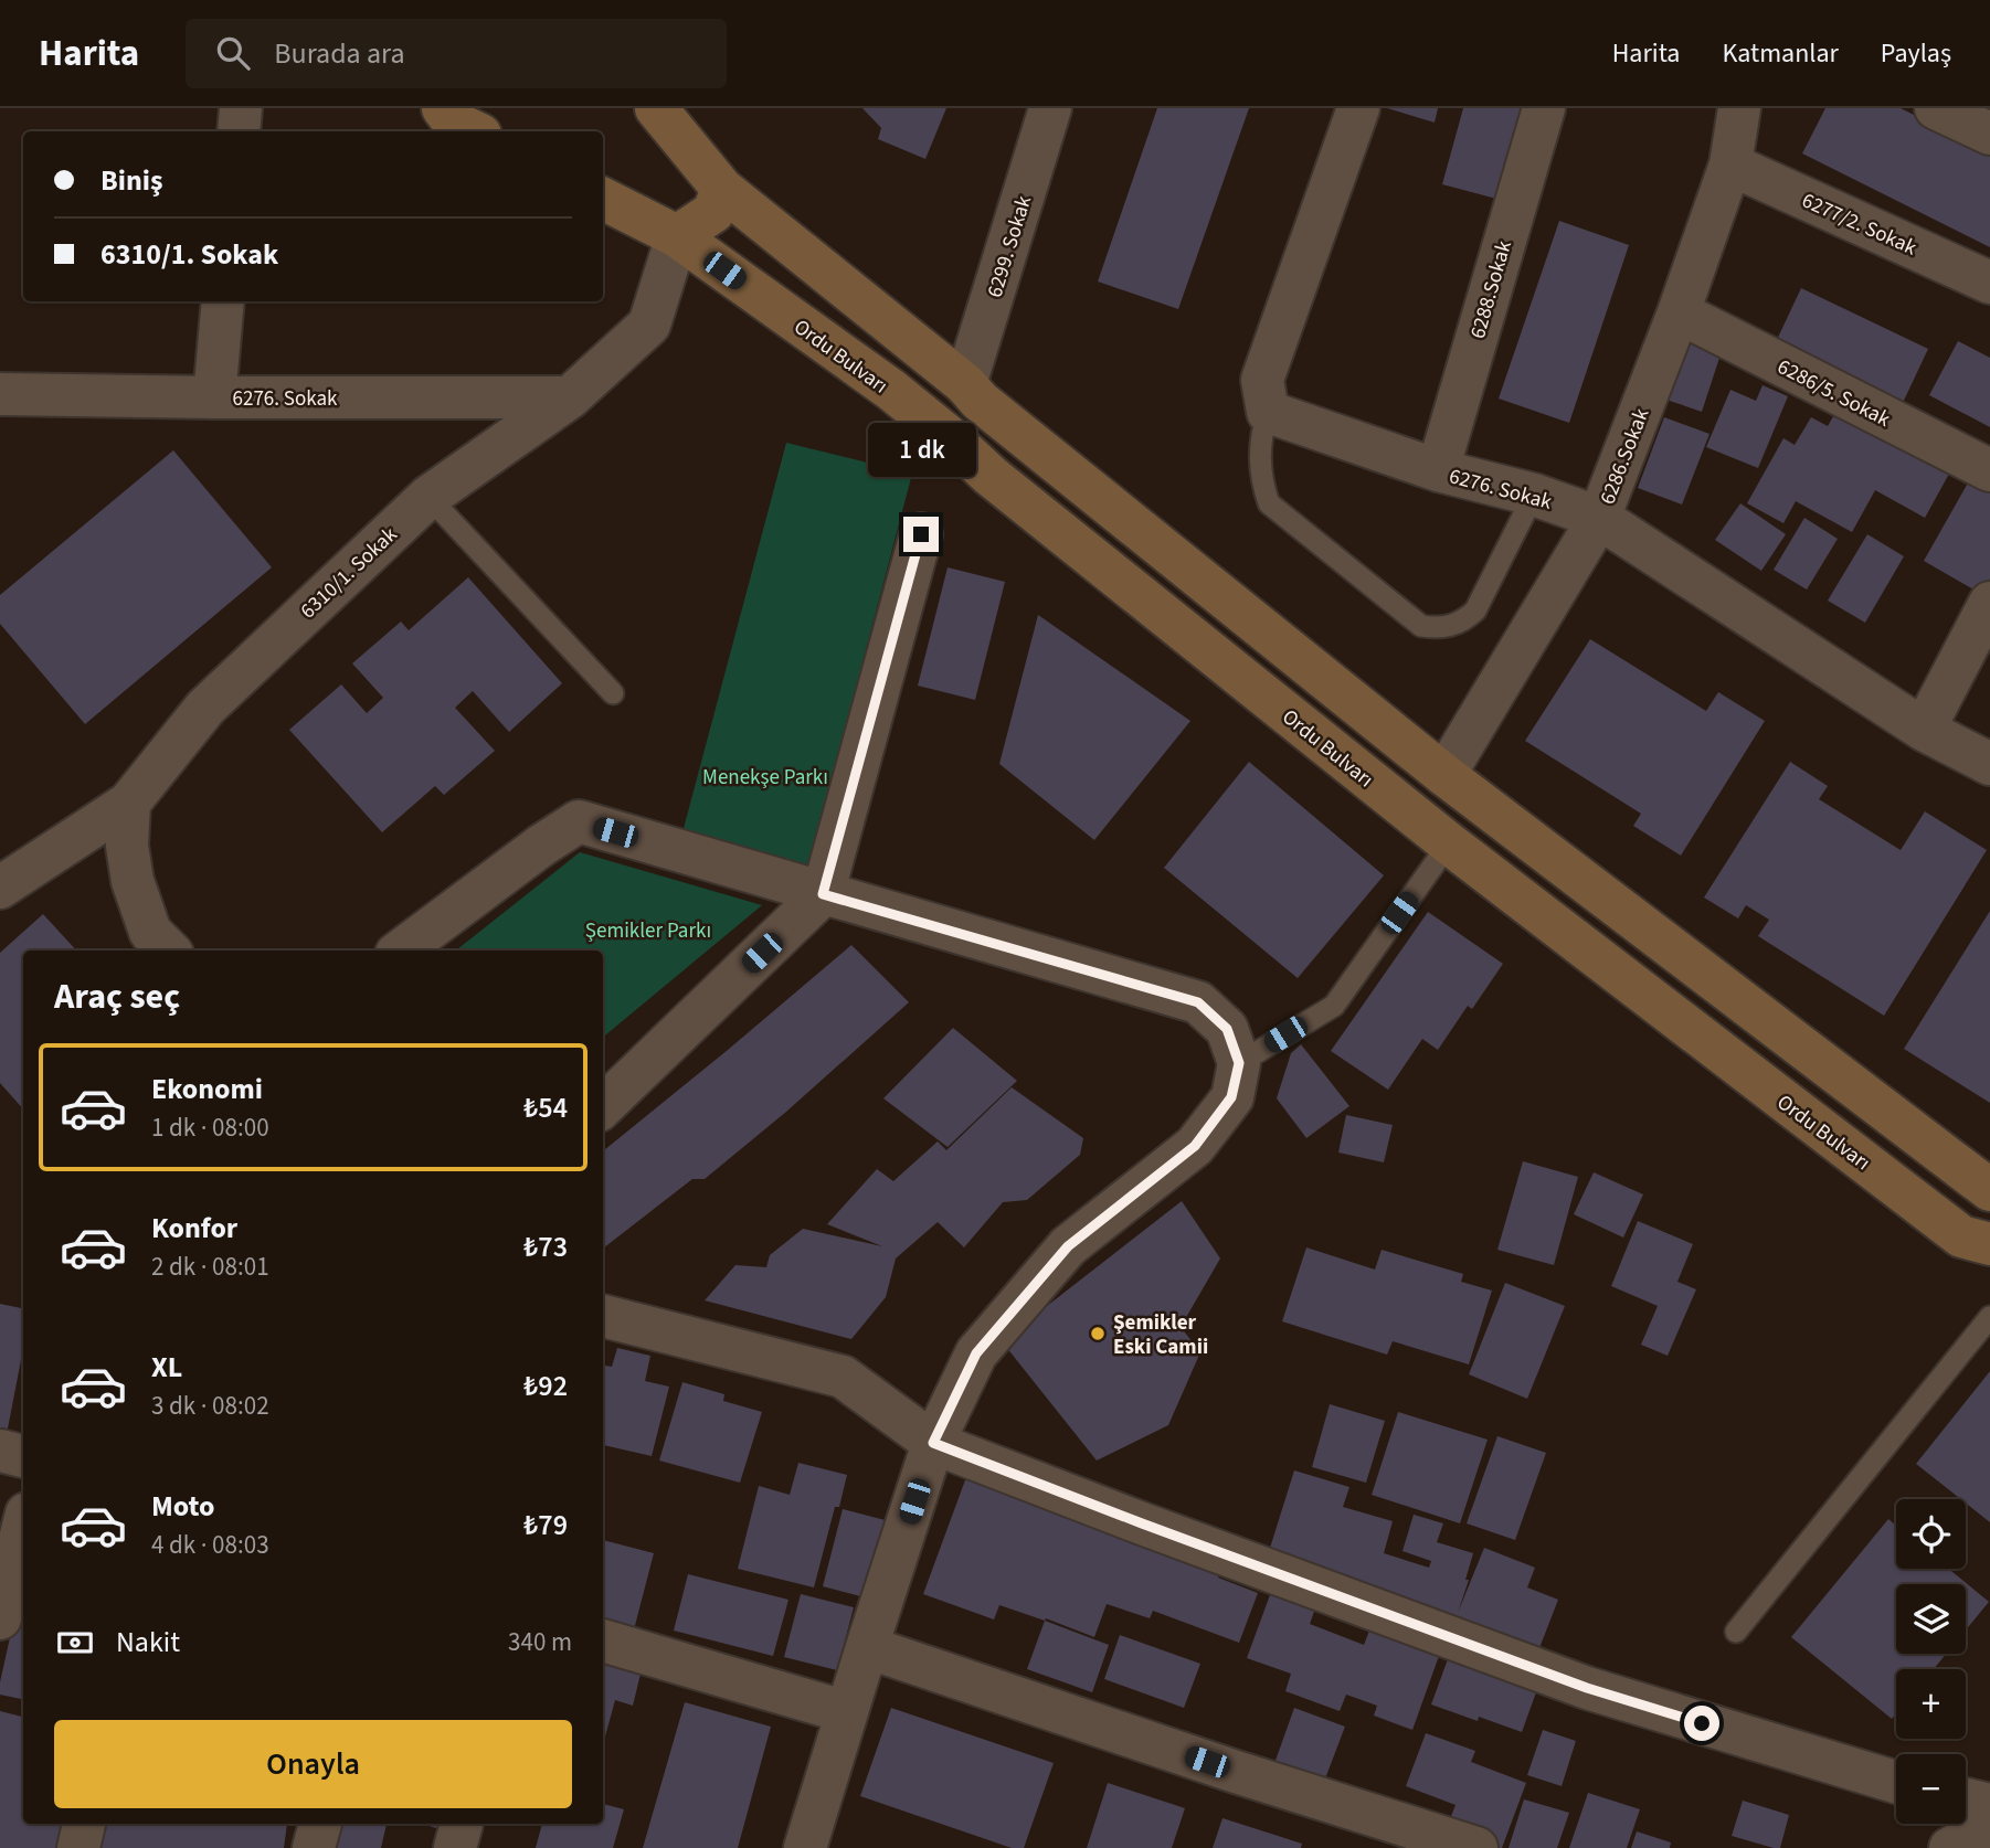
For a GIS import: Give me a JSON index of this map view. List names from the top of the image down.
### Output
{
  "streets": {
    "main road": ["Ordu Bulvarı"],
    "street": [
      "6277/2. Sokak",
      "6299. Sokak",
      "6288.Sokak",
      "6286/5. Sokak",
      "6276. Sokak",
      "6286.Sokak",
      "6310/1. Sokak"
    ]
  },
  "crossings": [
    ["6277/2. Sokak", "6286.Sokak"],
    ["6288.Sokak", "6276. Sokak"],
    ["Ordu Bulvarı", "6310/1. Sokak"],
    ["6286/5. Sokak", "6286.Sokak"],
    ["6276. Sokak", "6286.Sokak"],
    ["6276. Sokak", "6310/1. Sokak"]
  ],
  "parks": ["Menekşe Parkı", "Şemikler Parkı"],
  "places": ["Şemikler Eski Camii"],
  "page": {
    "header": "Harita",
    "search": "Burada ara",
    "nav": ["Harita", "Katmanlar", "Paylaş"],
    "banner": ["Biniş", "6310/1. Sokak"],
    "bubble": "1 dk",
    "heading": "Araç seç",
    "list": [
      {
        "name": "Ekonomi",
        "note": "1 dk · 08:00",
        "value": "₺54"
      },
      {
        "name": "Konfor",
        "note": "2 dk · 08:01",
        "value": "₺73"
      },
      {
        "name": "XL",
        "note": "3 dk · 08:02",
        "value": "₺92"
      },
      {
        "name": "Moto",
        "note": "4 dk · 08:03",
        "value": "₺79"
      }
    ],
    "map_buttons": ["+", "−"],
    "pay": ["Nakit", "340 m"],
    "buttons": "Onayla"
  }
}
